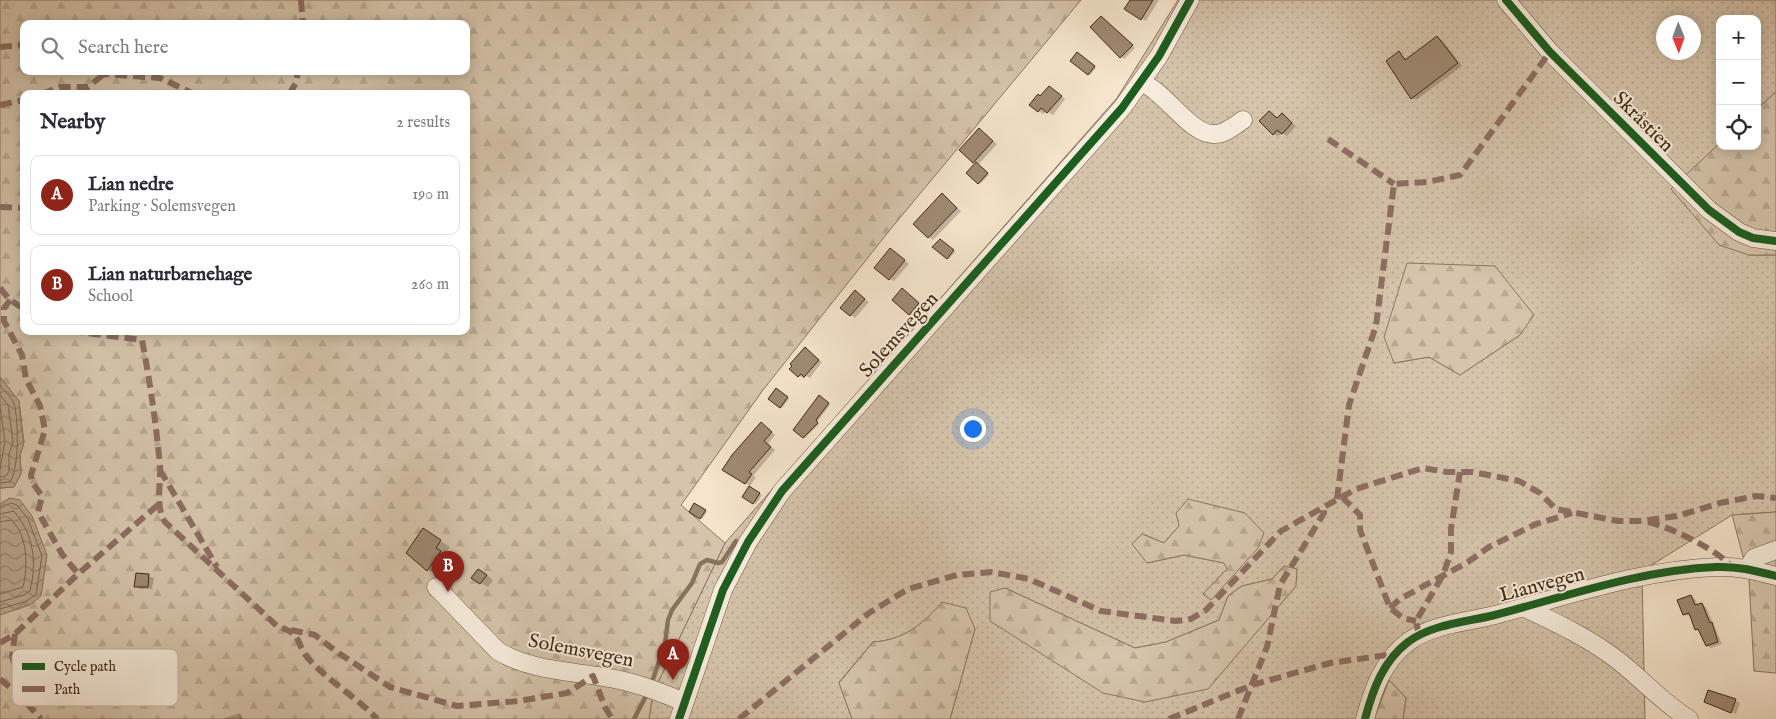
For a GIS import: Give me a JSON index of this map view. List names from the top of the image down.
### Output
{
  "streets": {
    "street": ["Skråstien", "Solemsvegen", "Lianvegen"]
  },
  "legend": ["Cycle path", "Path"],
  "north": "bottom",
  "page": {
    "map_buttons": ["+", "−"],
    "search": "Search here",
    "heading": ["Nearby", "2 results"],
    "list": [
      {
        "mark": "A",
        "name": "Lian nedre",
        "note": "Parking · Solemsvegen",
        "value": "190 m"
      },
      {
        "mark": "B",
        "name": "Lian naturbarnehage",
        "note": "School",
        "value": "260 m"
      }
    ],
    "pins": ["B", "A"]
  }
}
